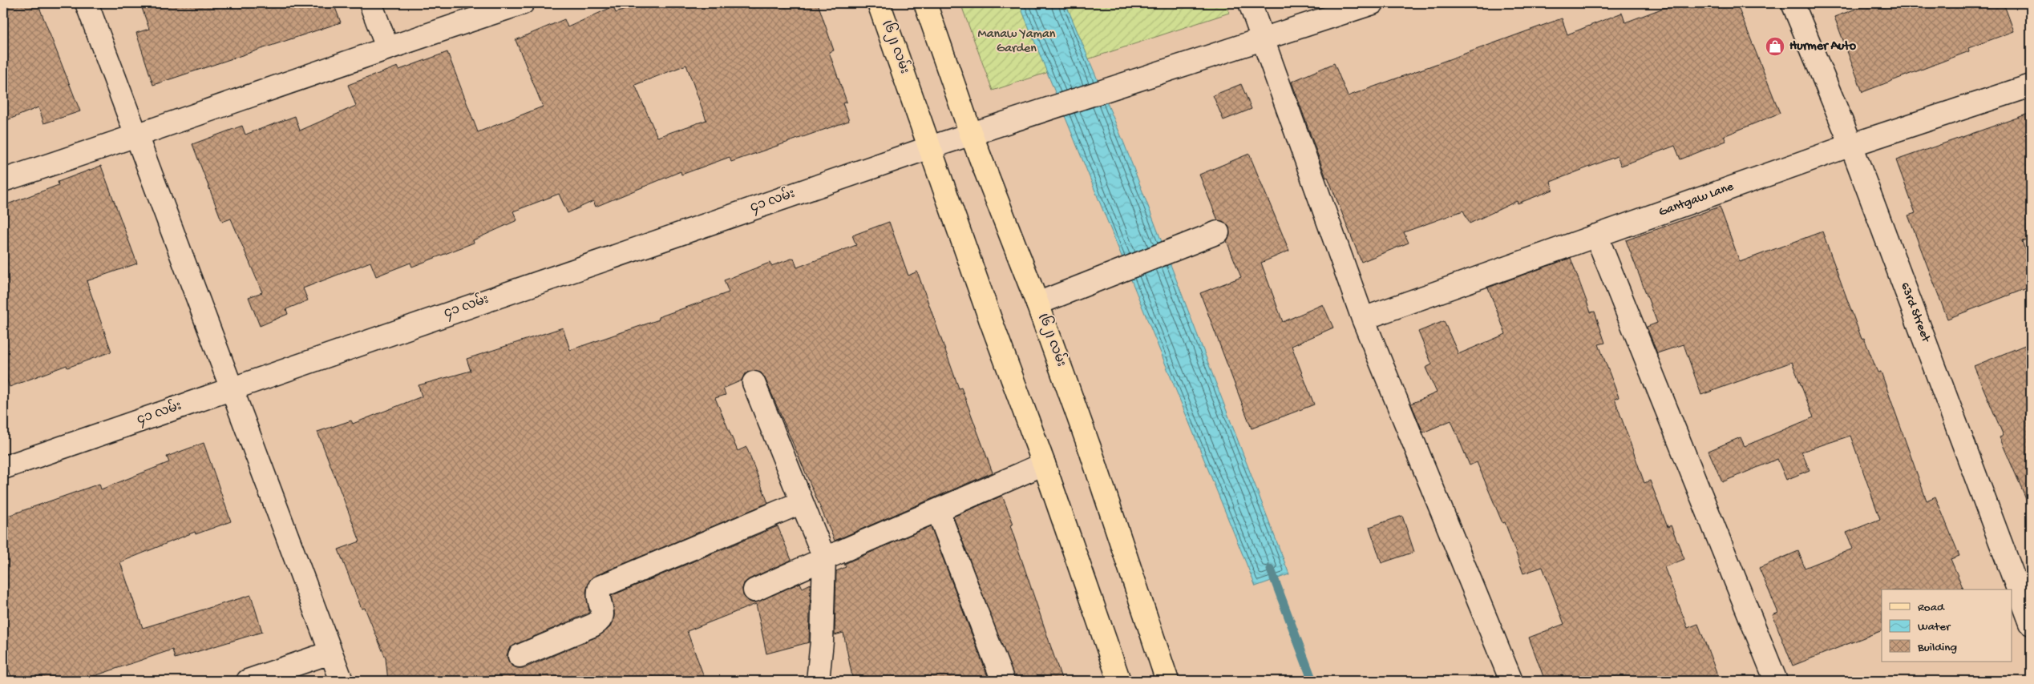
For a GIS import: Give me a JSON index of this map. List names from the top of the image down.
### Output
{
  "streets": {
    "main road": ["(၆၂) လမ်း"],
    "street": ["Gantgaw Lane", "၄၁ လမ်း", "63rd Street"]
  },
  "crossings": [
    ["(၆၂) လမ်း", "၄၁ လမ်း"],
    ["Gantgaw Lane", "63rd Street"]
  ],
  "parks": ["Manaw Yaman Garden"],
  "places": {
    "shop": ["Hurmer Auto"]
  },
  "legend": ["Road", "Water", "Building"]
}
